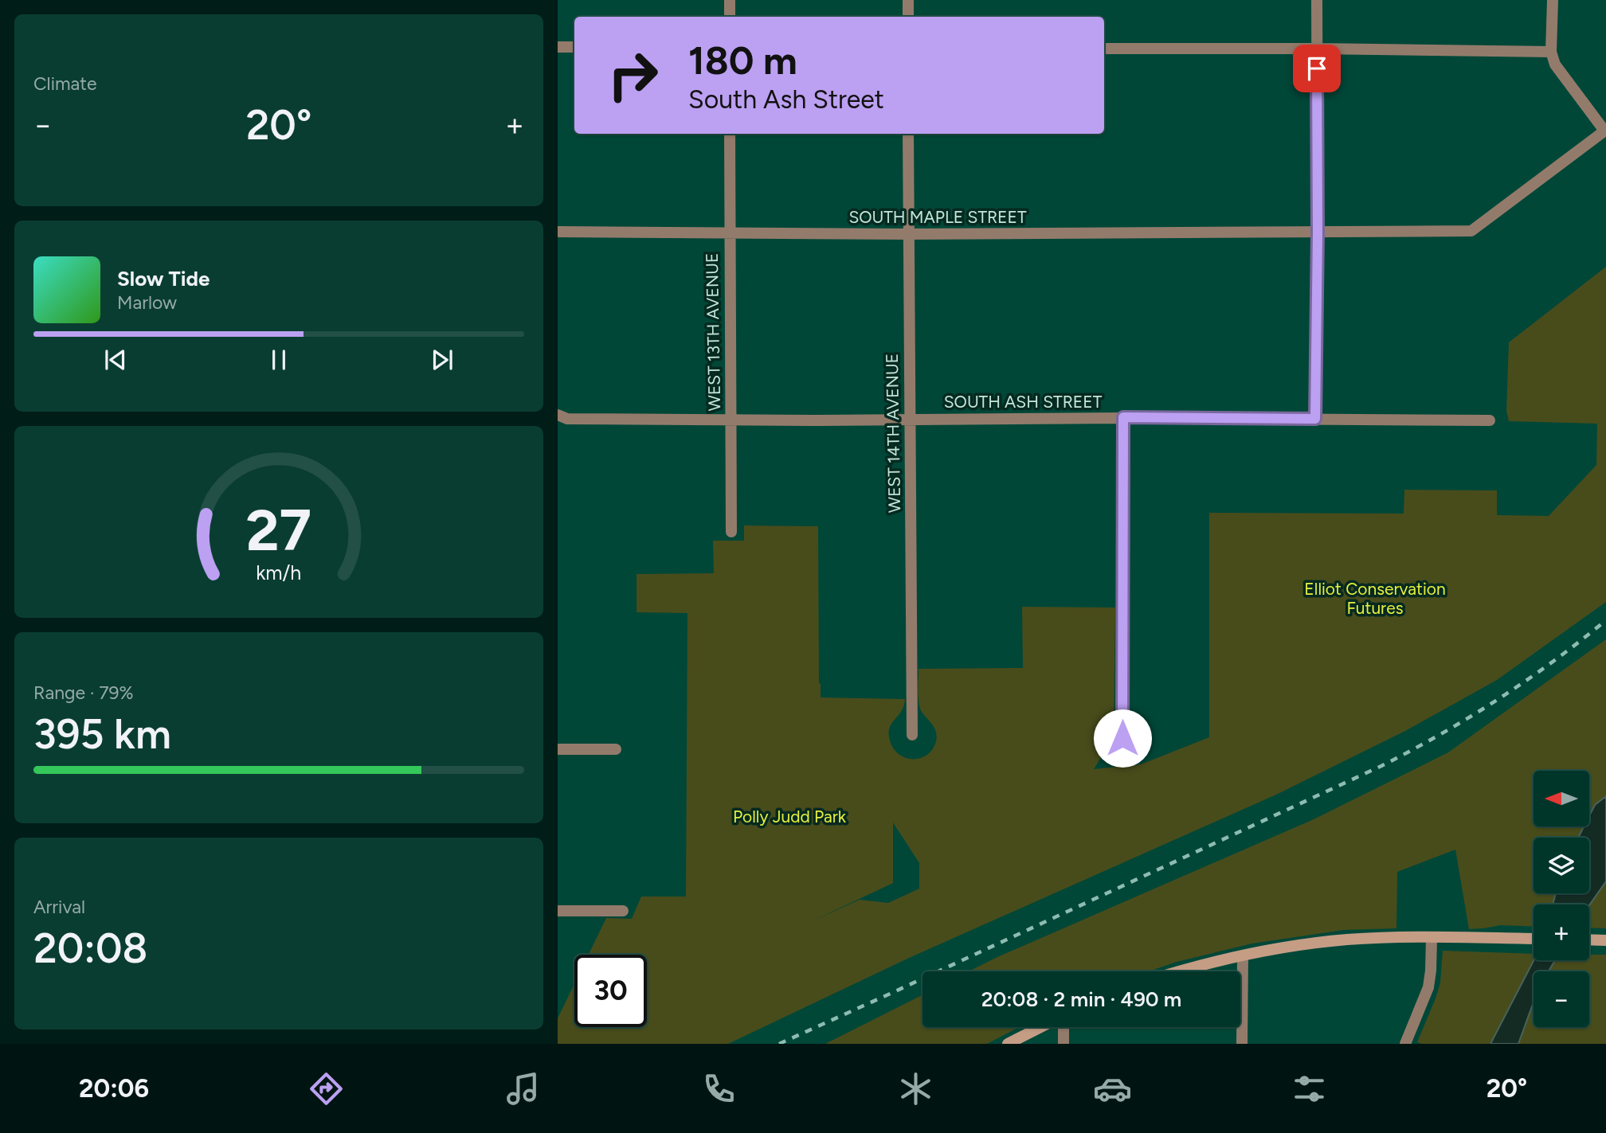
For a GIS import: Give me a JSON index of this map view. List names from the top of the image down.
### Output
{
  "streets": {
    "street": [
      "SOUTH MAPLE STREET",
      "WEST 13TH AVENUE",
      "SOUTH ASH STREET",
      "WEST 14TH AVENUE"
    ]
  },
  "crossings": [
    ["SOUTH MAPLE STREET", "WEST 13TH AVENUE"],
    ["SOUTH MAPLE STREET", "WEST 14TH AVENUE"],
    ["WEST 13TH AVENUE", "SOUTH ASH STREET"],
    ["SOUTH ASH STREET", "WEST 14TH AVENUE"]
  ],
  "parks": ["Elliot Conservation Futures", "Polly Judd Park"],
  "north": "left",
  "page": {
    "tile": [
      "Climate",
      ["Range · 79%", "395 km"],
      ["Arrival", "20:08"]
    ],
    "turn": ["180 m", "South Ash Street"],
    "heat": ["−", "20°", "+"],
    "song": ["Slow Tide", "Marlow"],
    "map_buttons": ["+", "−"],
    "limit": "30",
    "trip": "20:08 · 2 min · 490 m",
    "tabs": ["20:06", "20°"],
    "gauge": ["27", "km/h"]
  }
}
